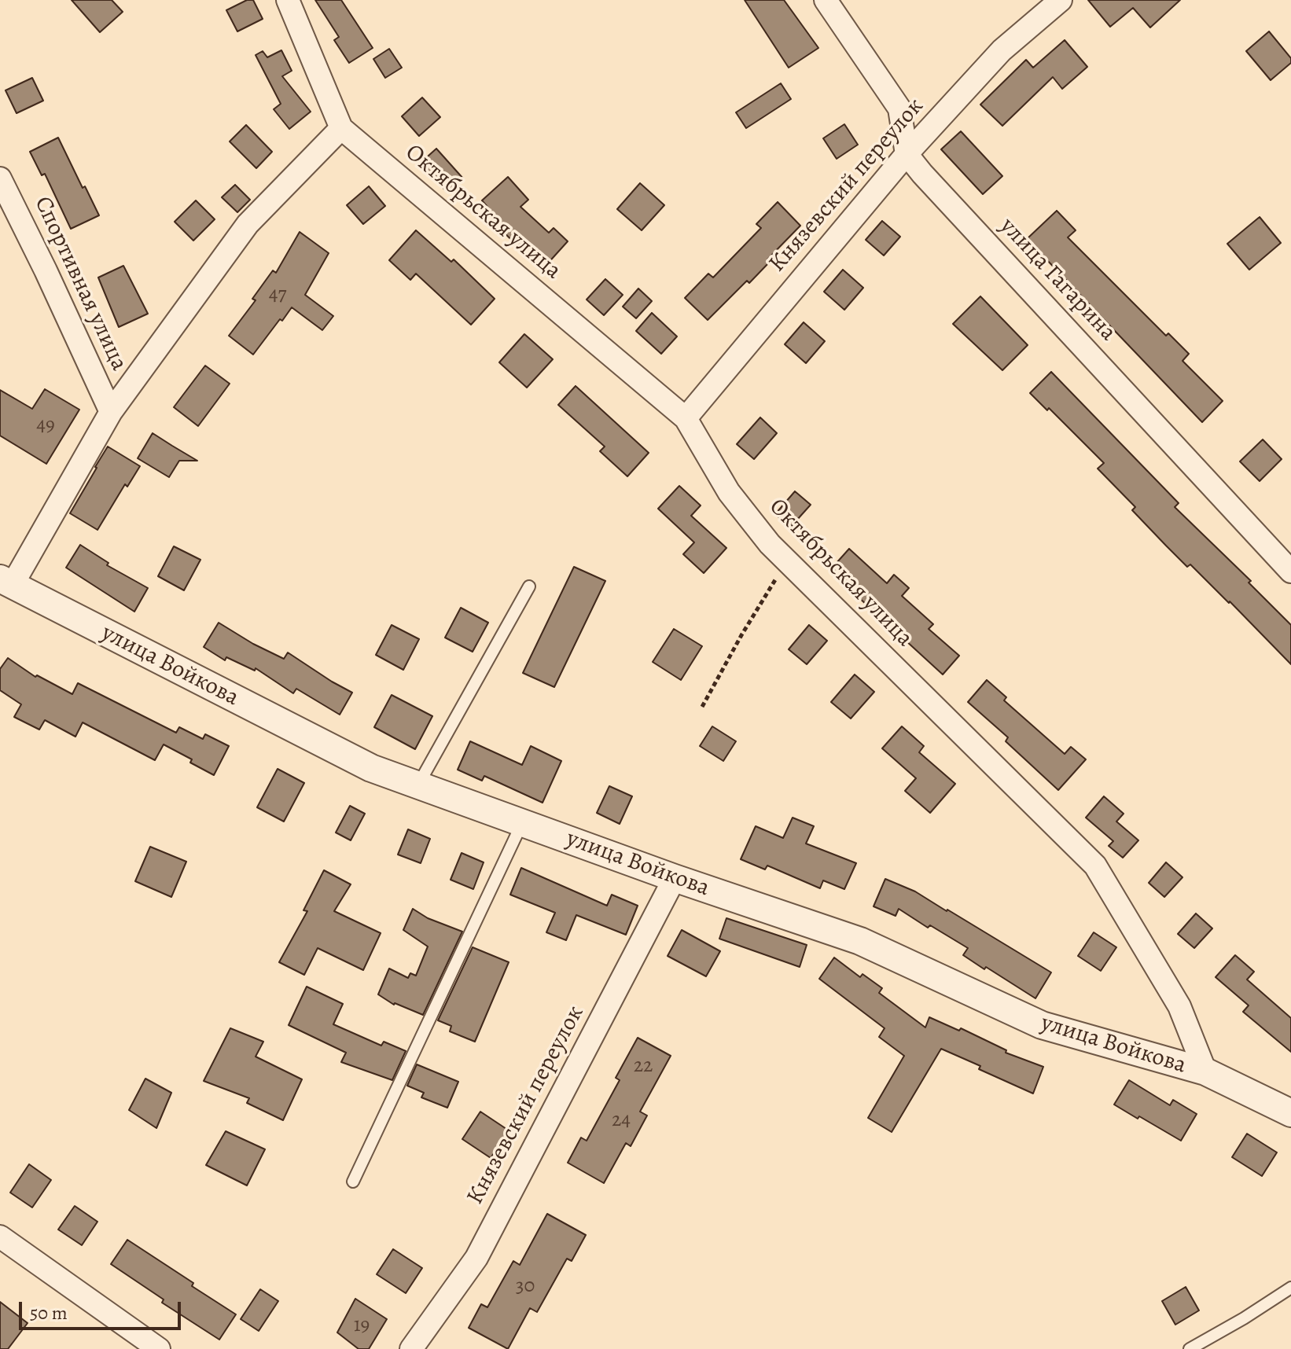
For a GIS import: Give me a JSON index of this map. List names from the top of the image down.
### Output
{
  "streets": {
    "street": [
      "Князевский переулок",
      "Октябрьская улица",
      "улица Гагарина",
      "Спортивная улица",
      "улица Войкова"
    ]
  },
  "crossings": [
    ["Князевский переулок", "Октябрьская улица"],
    ["Князевский переулок", "улица Гагарина"],
    ["Князевский переулок", "улица Войкова"],
    ["Октябрьская улица", "улица Войкова"]
  ],
  "house_numbers": [
    "47",
    "49",
    "22",
    "24",
    "30",
    "19"
  ],
  "scale_bar": "50 m"
}
